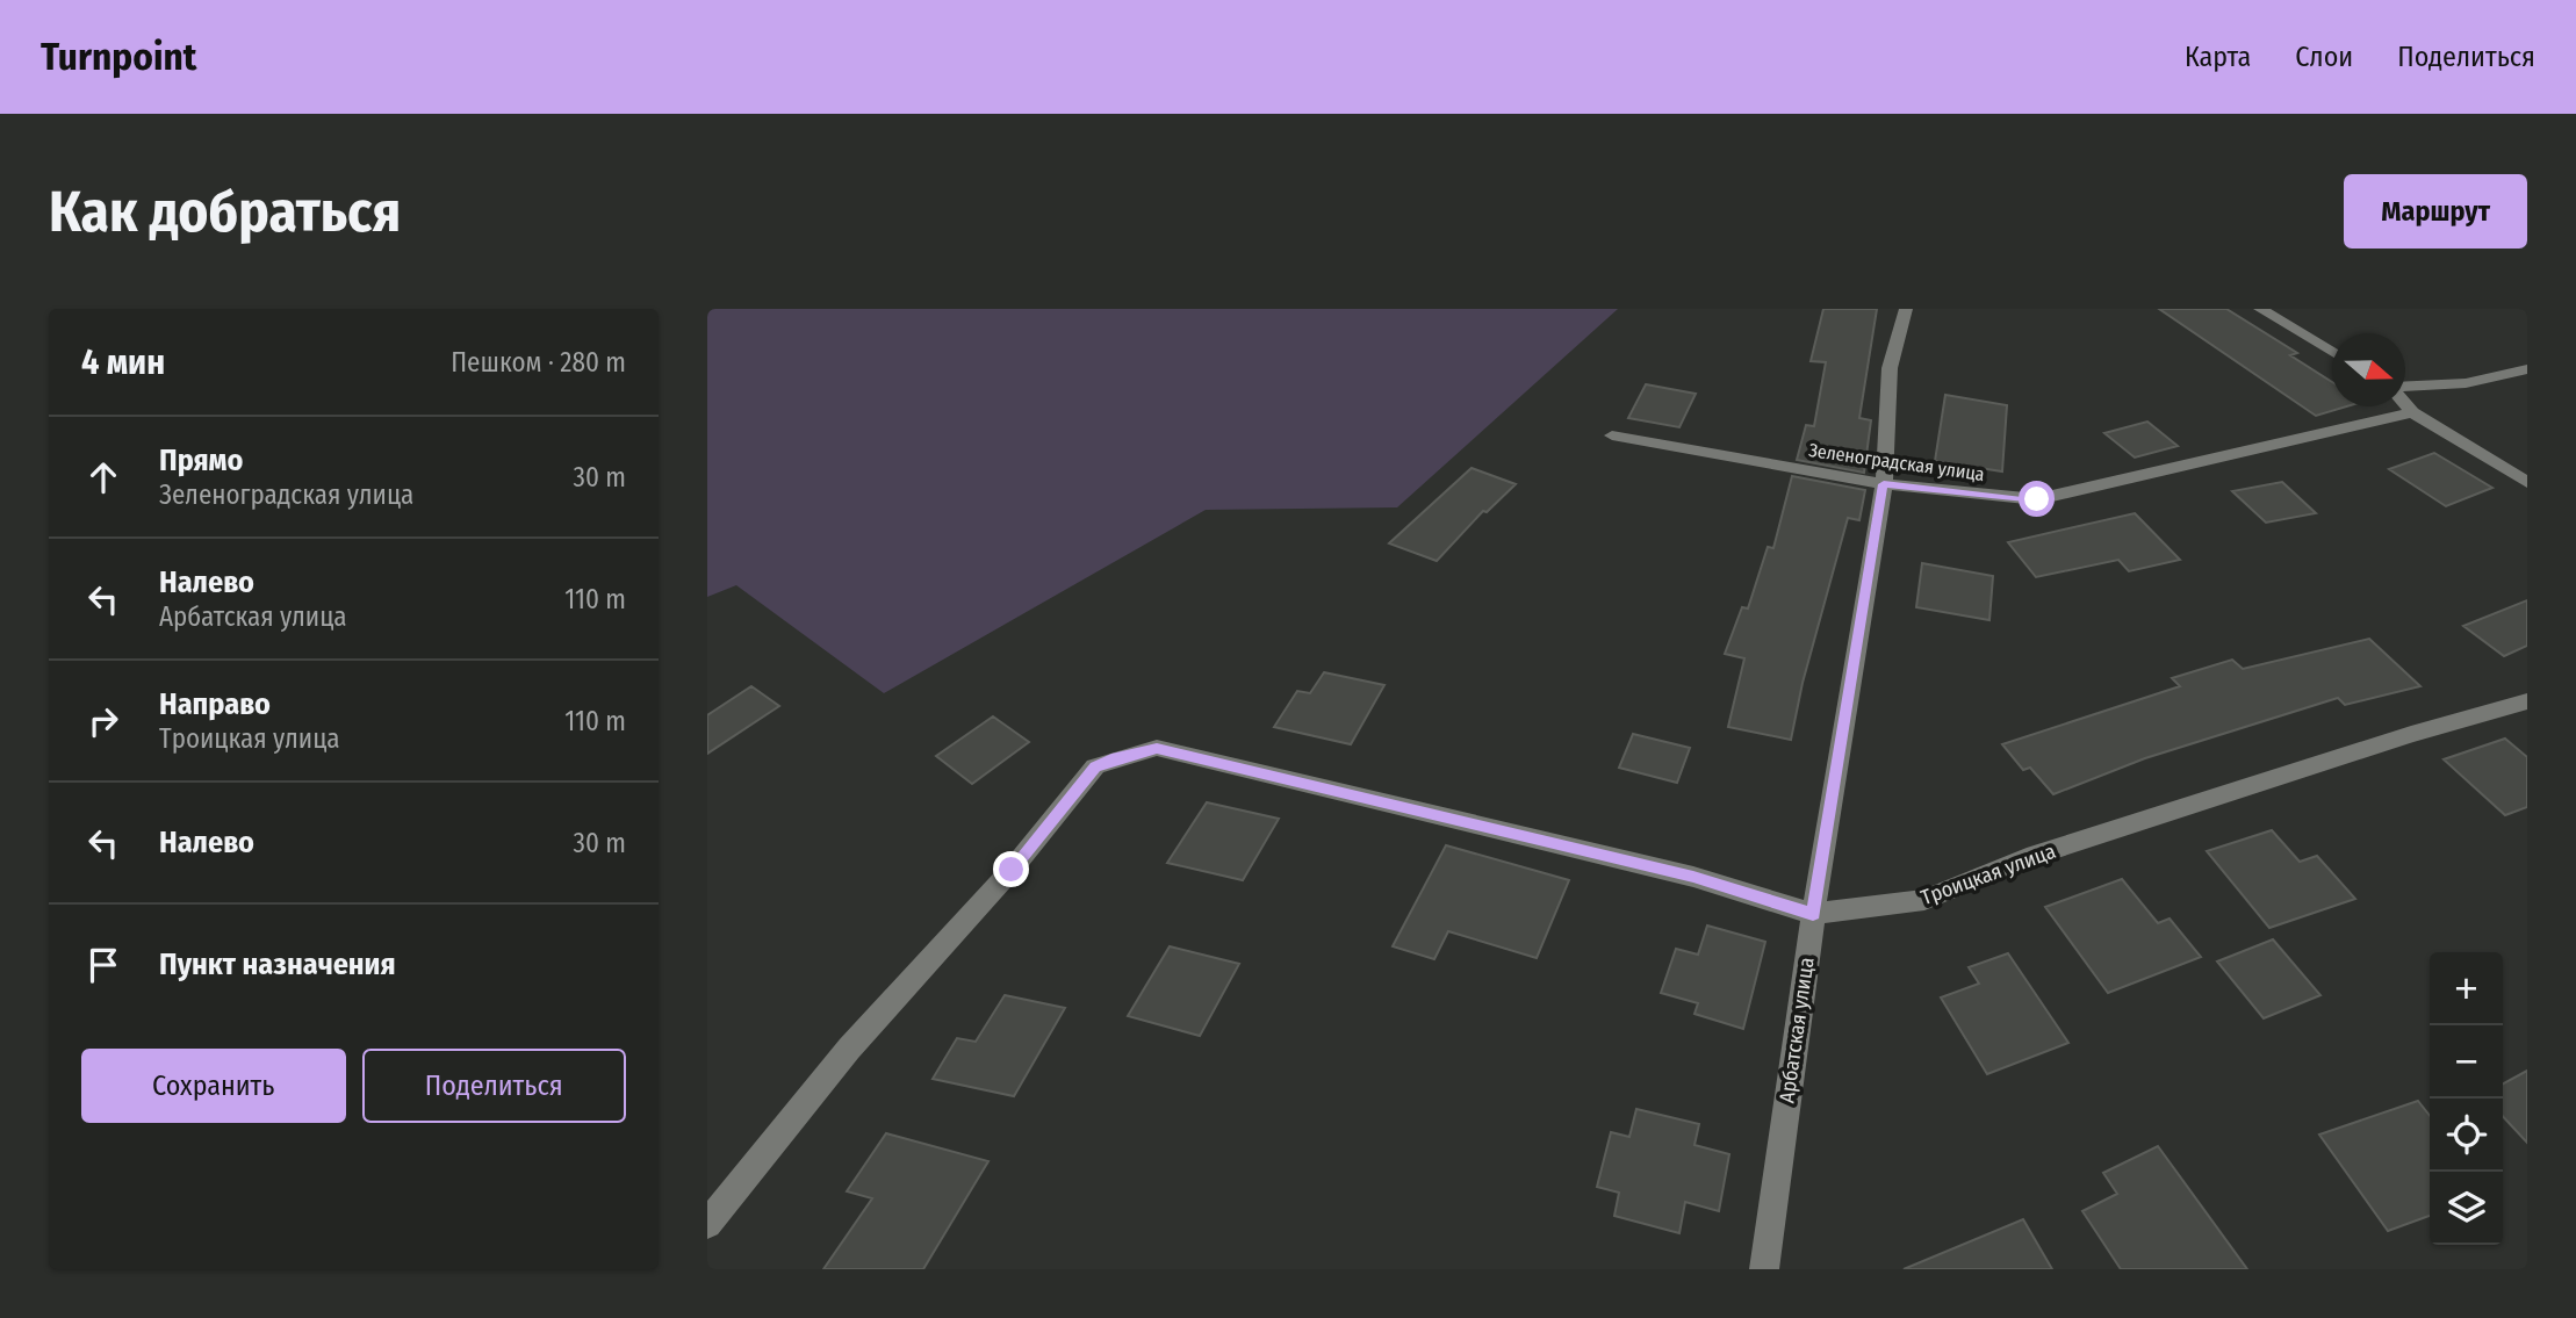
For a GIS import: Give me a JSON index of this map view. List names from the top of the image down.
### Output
{
  "streets": {
    "street": ["Зеленоградская улица", "Троицкая улица", "Арбатская улица"]
  },
  "crossings": [
    ["Зеленоградская улица", "Арбатская улица"],
    ["Троицкая улица", "Арбатская улица"]
  ],
  "north": "right",
  "page": {
    "header": "Turnpoint",
    "nav": ["Карта", "Слои", "Поделиться"],
    "buttons": [
      "Маршрут",
      ["Сохранить", "Поделиться"]
    ],
    "title": "Как добраться",
    "heading": ["4 мин", "Пешком · 280 m"],
    "list": [
      ["Прямо", "Зеленоградская улица", "30 m"],
      ["Налево", "Арбатская улица", "110 m"],
      ["Направо", "Троицкая улица", "110 m"],
      ["Налево", "30 m"],
      "Пункт назначения"
    ],
    "map_buttons": ["+", "−"]
  }
}
